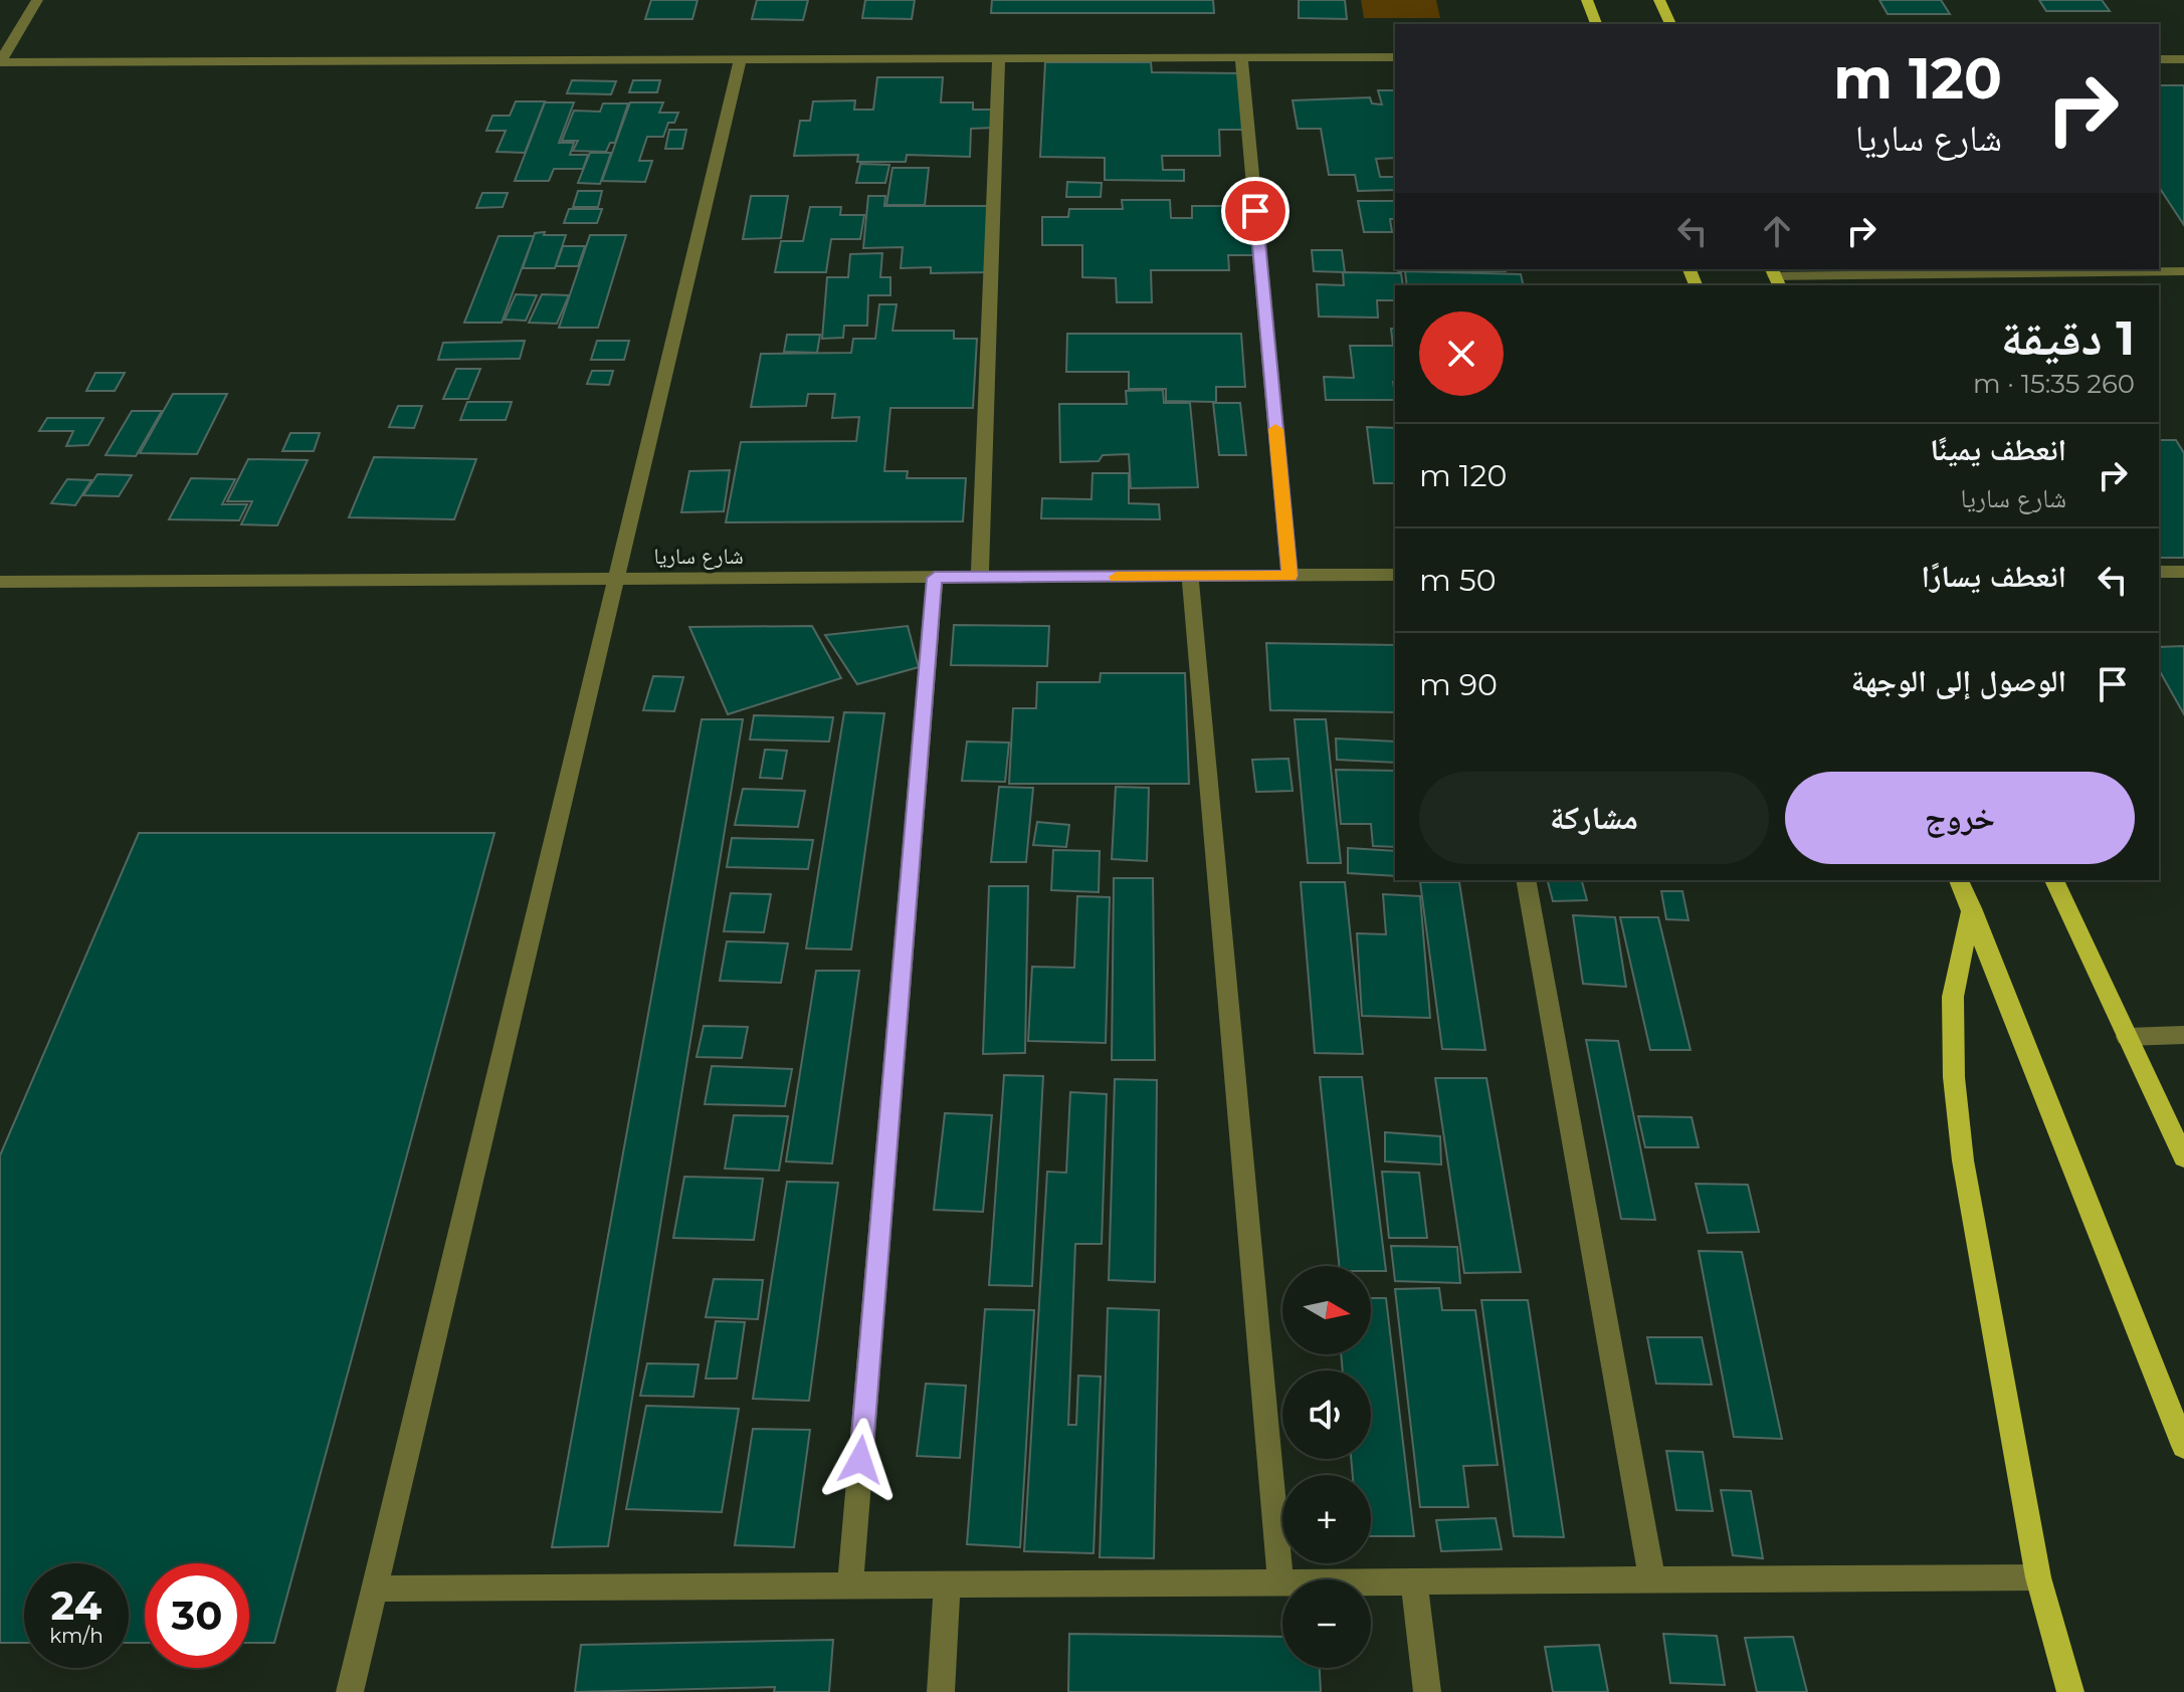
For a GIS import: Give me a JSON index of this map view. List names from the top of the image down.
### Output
{
  "streets": {
    "street": ["شارع ساريا"]
  },
  "north": "right",
  "page": {
    "turn": ["120 m", "شارع ساريا"],
    "heading": ["1 دقيقة", "260 m · 15:35"],
    "list": [
      {
        "name": "انعطف يمينًا",
        "note": "شارع ساريا",
        "value": "120 m"
      },
      {
        "name": "انعطف يسارًا",
        "value": "50 m"
      },
      {
        "name": "الوصول إلى الوجهة",
        "value": "90 m"
      }
    ],
    "buttons": ["خروج", "مشاركة"],
    "map_buttons": ["+", "−"],
    "speed": "24 km/h",
    "limit": "30"
  }
}
